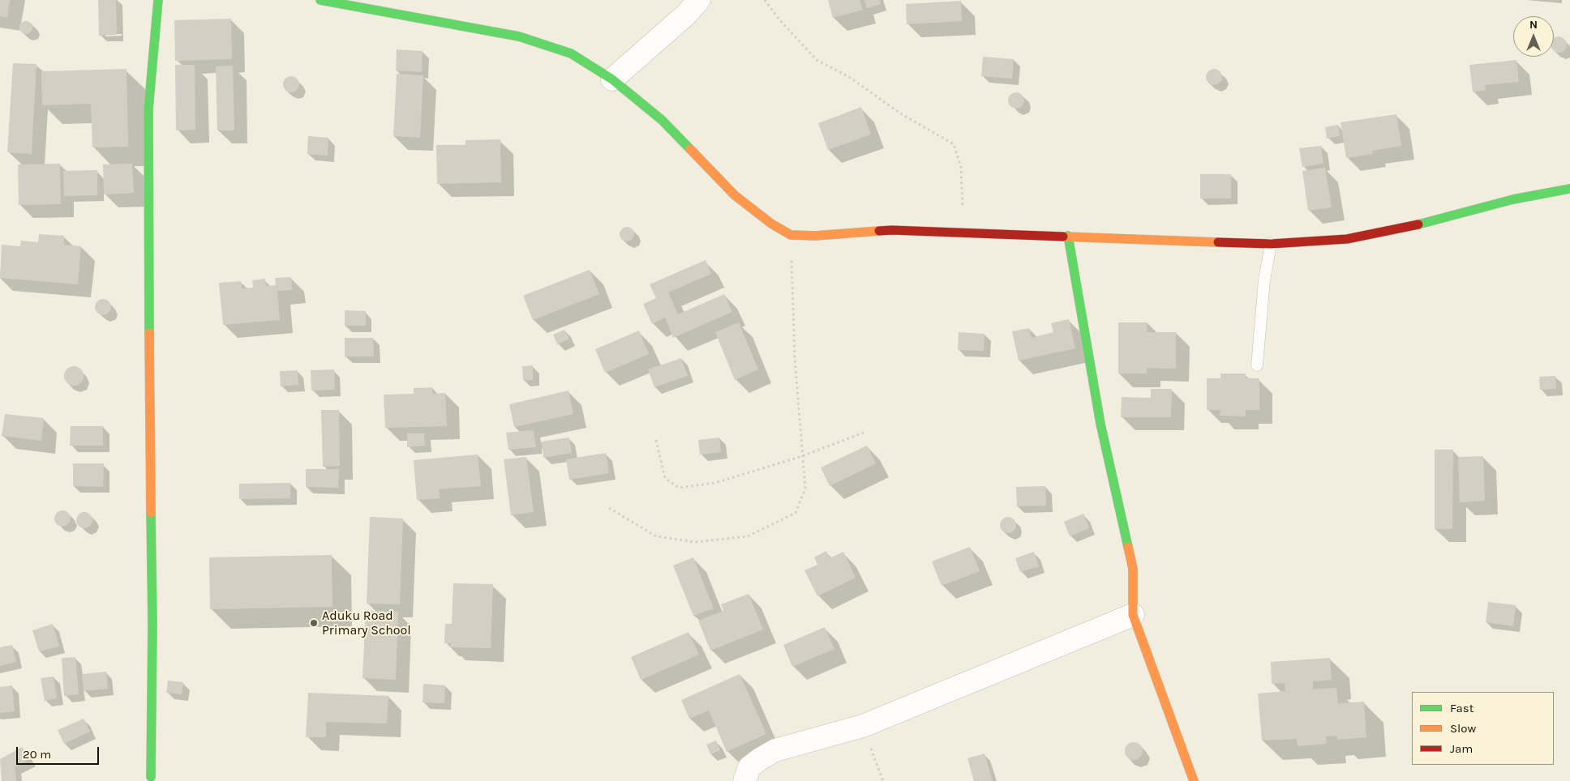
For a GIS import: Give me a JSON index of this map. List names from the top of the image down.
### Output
{
  "places": ["Aduku Road Primary School"],
  "legend": ["Fast", "Slow", "Jam"],
  "scale_bar": "20 m",
  "north": "top"
}
